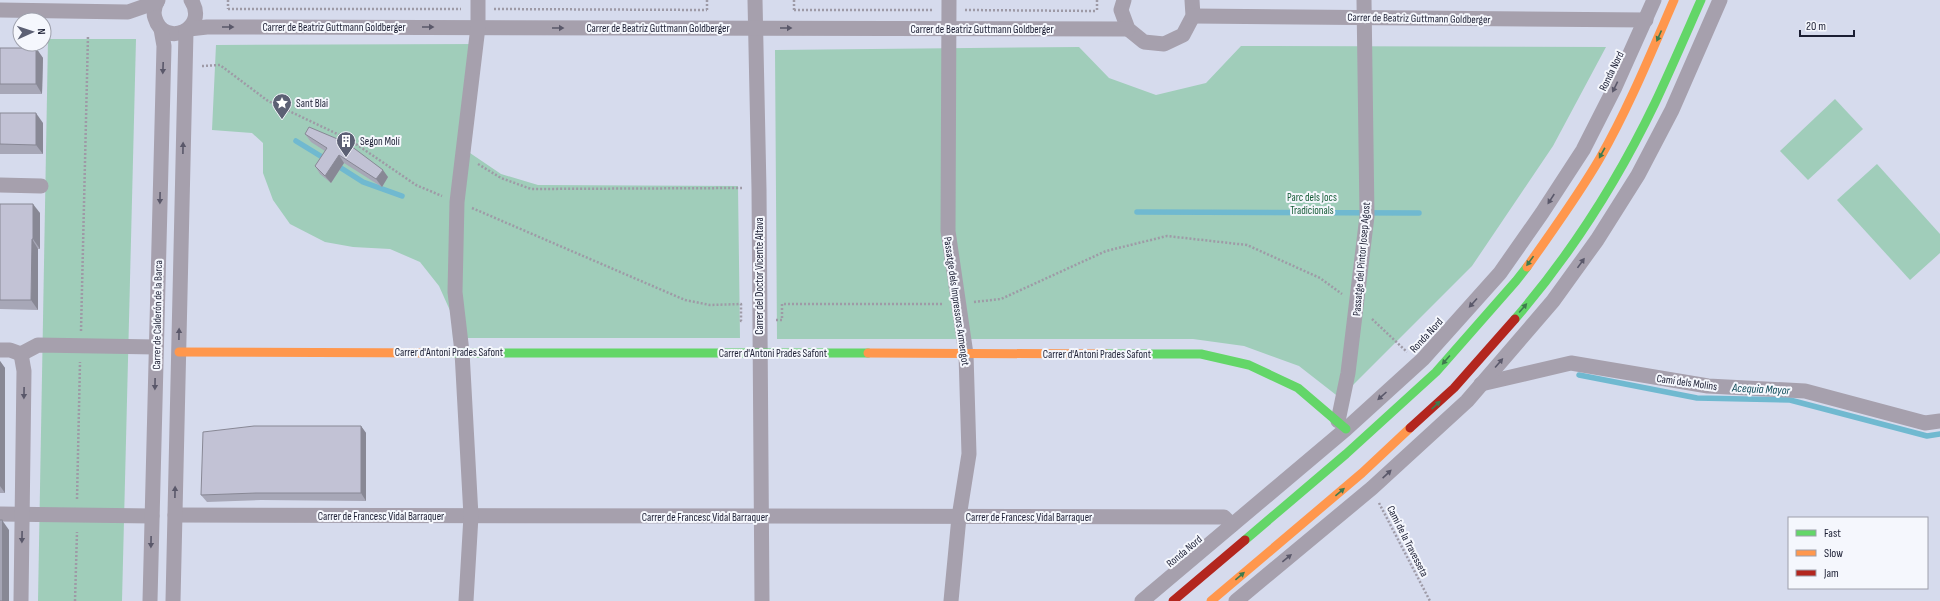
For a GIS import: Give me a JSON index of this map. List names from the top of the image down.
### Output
{
  "streets": {
    "main road": ["Carrer d'Antoni Prades Safont"],
    "street": [
      "Carrer de Beatriz Guttmann Goldberger",
      "Ronda Nord",
      "Passatge del Pintor Josep Agost",
      "Carrer del Doctor Vicente Altava",
      "Passatge dels Impressors Armengot",
      "Carrer de Calderón de la Barca",
      "Camí dels Molins",
      "Carrer de Francesc Vidal Barraquer"
    ],
    "path": ["Camí de la Travesseta"]
  },
  "crossings": [
    ["Carrer de Beatriz Guttmann Goldberger", "Ronda Nord"],
    ["Carrer de Beatriz Guttmann Goldberger", "Passatge del Pintor Josep Agost"],
    ["Carrer de Beatriz Guttmann Goldberger", "Carrer del Doctor Vicente Altava"],
    ["Carrer de Beatriz Guttmann Goldberger", "Passatge dels Impressors Armengot"],
    ["Carrer de Beatriz Guttmann Goldberger", "Carrer de Calderón de la Barca"],
    ["Ronda Nord", "Passatge del Pintor Josep Agost"],
    ["Ronda Nord", "Carrer d'Antoni Prades Safont"],
    ["Ronda Nord", "Carrer de Francesc Vidal Barraquer"],
    ["Passatge del Pintor Josep Agost", "Carrer d'Antoni Prades Safont"],
    ["Carrer del Doctor Vicente Altava", "Carrer d'Antoni Prades Safont"],
    ["Carrer del Doctor Vicente Altava", "Carrer de Francesc Vidal Barraquer"],
    ["Passatge dels Impressors Armengot", "Carrer d'Antoni Prades Safont"],
    ["Passatge dels Impressors Armengot", "Carrer de Francesc Vidal Barraquer"],
    ["Carrer de Calderón de la Barca", "Carrer d'Antoni Prades Safont"],
    ["Carrer de Calderón de la Barca", "Carrer de Francesc Vidal Barraquer"]
  ],
  "one_way": ["Carrer de Beatriz Guttmann Goldberger"],
  "water": ["Acequia Mayor"],
  "parks": ["Parc dels Jocs Tradicionals"],
  "places": {
    "place": ["Sant Blai"],
    "building": ["Segon Molí"]
  },
  "legend": ["Fast", "Slow", "Jam"],
  "scale_bar": "20 m",
  "north": "right"
}
